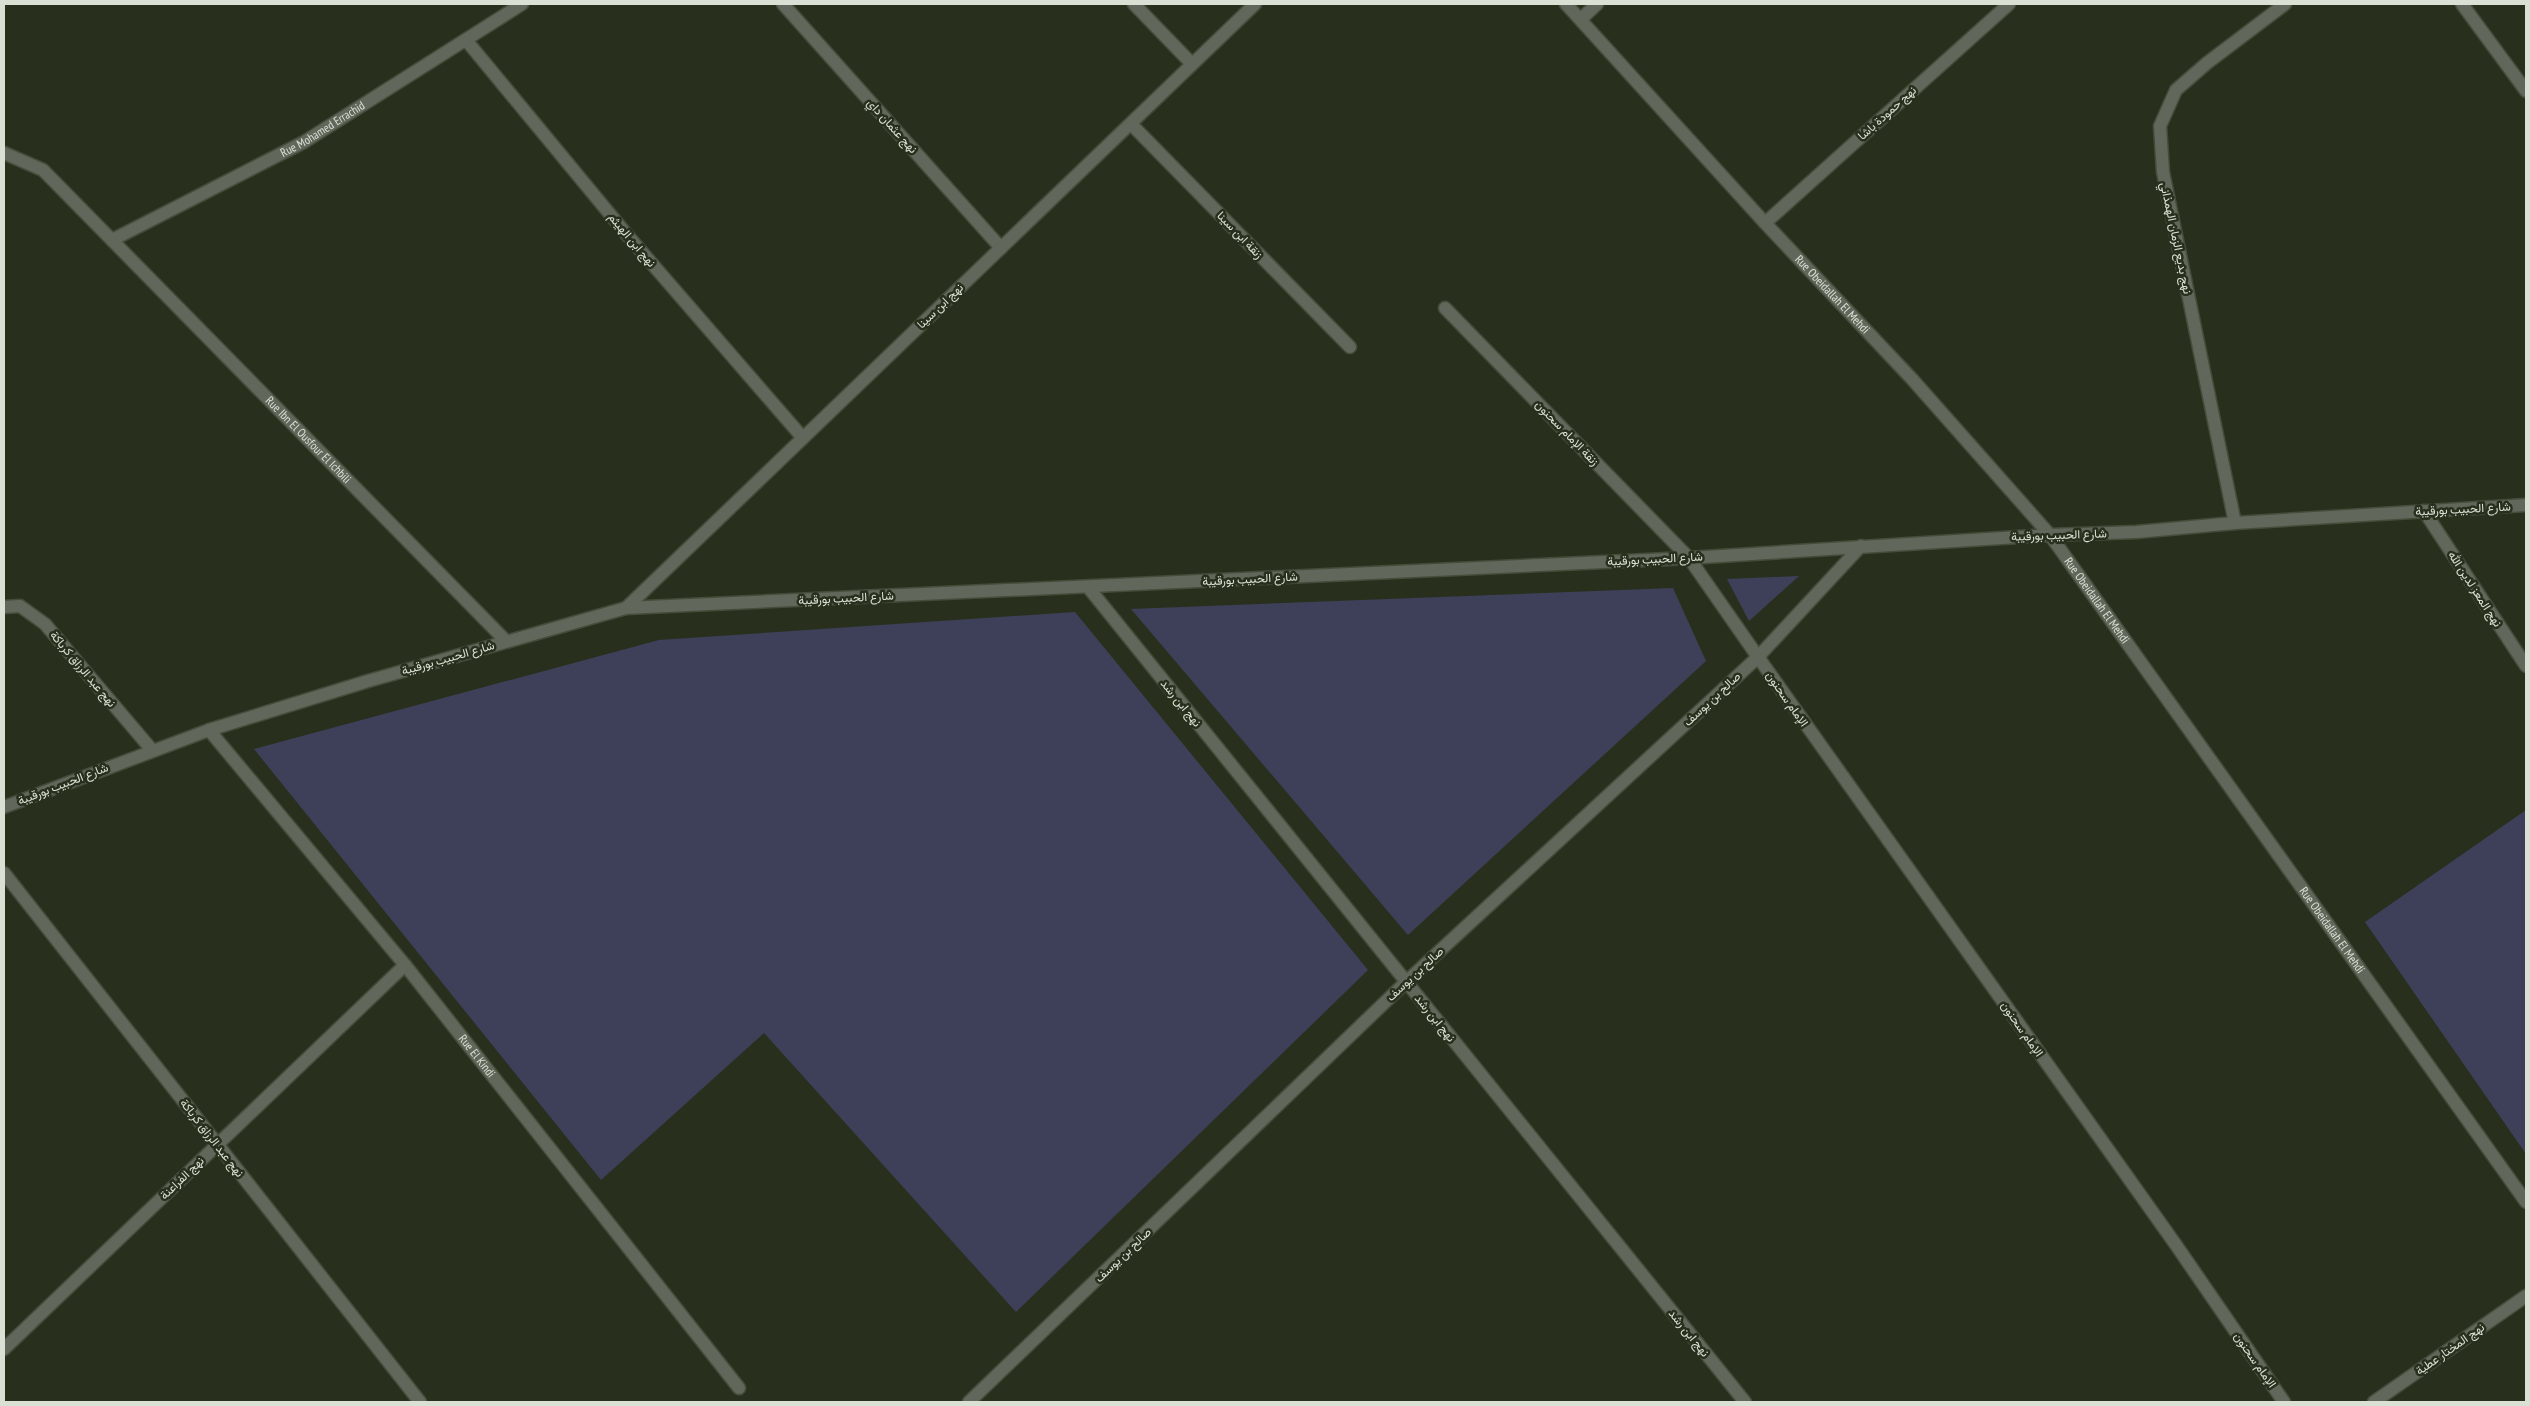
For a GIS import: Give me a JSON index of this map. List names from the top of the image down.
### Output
{
  "streets": {
    "street": [
      "نهج حمودة باشا",
      "نهج عثمان داي",
      "Rue Mohamed Errachid",
      "زنقة ابن سينا",
      "نهج بديع الزمان الهمذاني",
      "نهج ابن الهيثم",
      "Rue Obeidallah El Mehdi",
      "نهج ابن سينا",
      "زنقة الإمام سحنون",
      "Rue Ibn El Ousfour El Ichbili",
      "شارع الحبيب بورقيبة",
      "نهج المعز لدين الله",
      "نهج عبد الرزاق كرباكة",
      "صالح بن يوسف",
      "الإمام سحنون",
      "نهج ابن رشد",
      "Rue El Kindi",
      "نهج الفراعنة",
      "نهج المختار عطية"
    ]
  },
  "crossings": [
    ["نهج حمودة باشا", "Rue Obeidallah El Mehdi"],
    ["نهج عثمان داي", "نهج ابن سينا"],
    ["Rue Mohamed Errachid", "نهج ابن الهيثم"],
    ["Rue Mohamed Errachid", "Rue Ibn El Ousfour El Ichbili"],
    ["زنقة ابن سينا", "نهج ابن سينا"],
    ["نهج بديع الزمان الهمذاني", "شارع الحبيب بورقيبة"],
    ["نهج ابن الهيثم", "نهج ابن سينا"],
    ["Rue Obeidallah El Mehdi", "شارع الحبيب بورقيبة"],
    ["نهج ابن سينا", "شارع الحبيب بورقيبة"],
    ["زنقة الإمام سحنون", "شارع الحبيب بورقيبة"],
    ["زنقة الإمام سحنون", "صالح بن يوسف"],
    ["زنقة الإمام سحنون", "الإمام سحنون"],
    ["Rue Ibn El Ousfour El Ichbili", "شارع الحبيب بورقيبة"],
    ["شارع الحبيب بورقيبة", "نهج المعز لدين الله"],
    ["شارع الحبيب بورقيبة", "نهج عبد الرزاق كرباكة"],
    ["شارع الحبيب بورقيبة", "صالح بن يوسف"],
    ["شارع الحبيب بورقيبة", "نهج ابن رشد"],
    ["شارع الحبيب بورقيبة", "Rue El Kindi"],
    ["نهج عبد الرزاق كرباكة", "نهج الفراعنة"],
    ["صالح بن يوسف", "الإمام سحنون"],
    ["صالح بن يوسف", "نهج ابن رشد"],
    ["Rue El Kindi", "نهج الفراعنة"]
  ]
}
